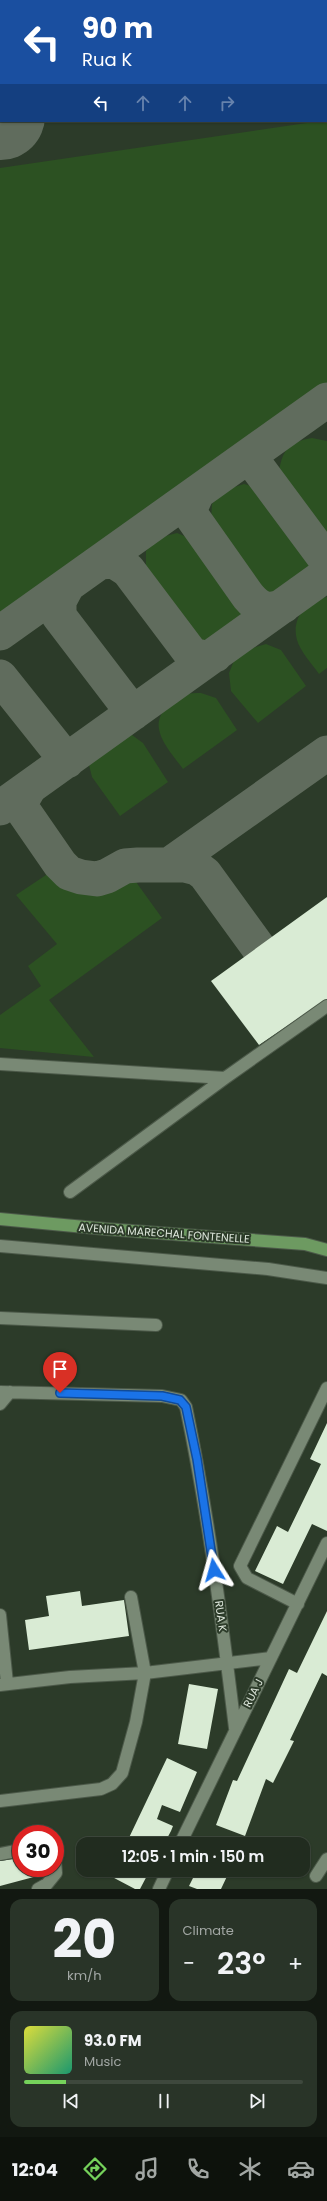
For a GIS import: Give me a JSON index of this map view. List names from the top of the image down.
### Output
{
  "streets": {
    "main road": ["AVENIDA MARECHAL FONTENELLE"],
    "street": ["RUA K", "RUA J"]
  },
  "crossings": [
    ["RUA K", "RUA J"]
  ],
  "page": {
    "turn": ["90 m", "Rua K"],
    "limit": "30",
    "trip": "12:05 · 1 min · 150 m",
    "tile": [
      ["20", "km/h"],
      "Climate"
    ],
    "heat": ["−", "23°", "+"],
    "song": ["93.0 FM", "Music"],
    "tabs": "12:04"
  }
}
